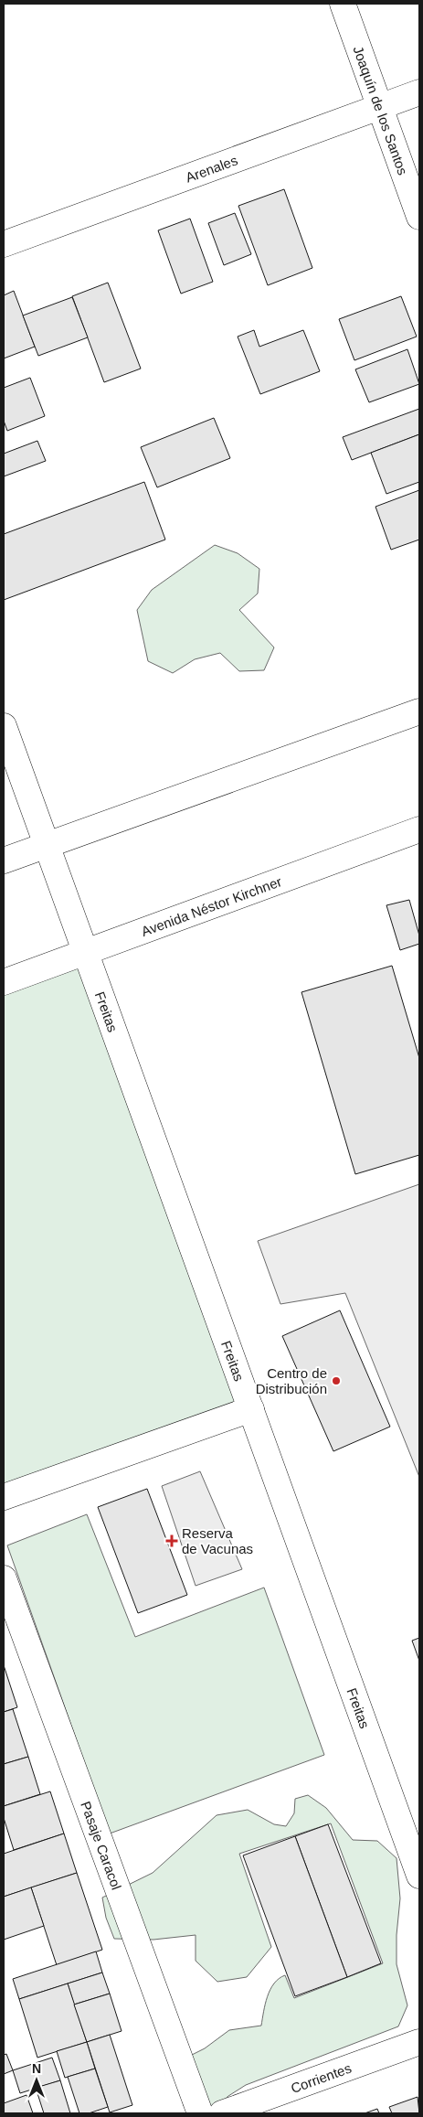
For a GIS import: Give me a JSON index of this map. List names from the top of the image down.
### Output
{
  "streets": {
    "street": [
      "Joaquín de los Santos",
      "Arenales",
      "Avenida Néstor Kirchner",
      "Freitas",
      "Pasaje Caracol",
      "Corrientes"
    ]
  },
  "crossings": [
    ["Joaquín de los Santos", "Arenales"],
    ["Avenida Néstor Kirchner", "Freitas"]
  ],
  "places": {
    "other": ["Centro de Distribución"],
    "health": ["Reserva de Vacunas"]
  },
  "north": "top"
}
